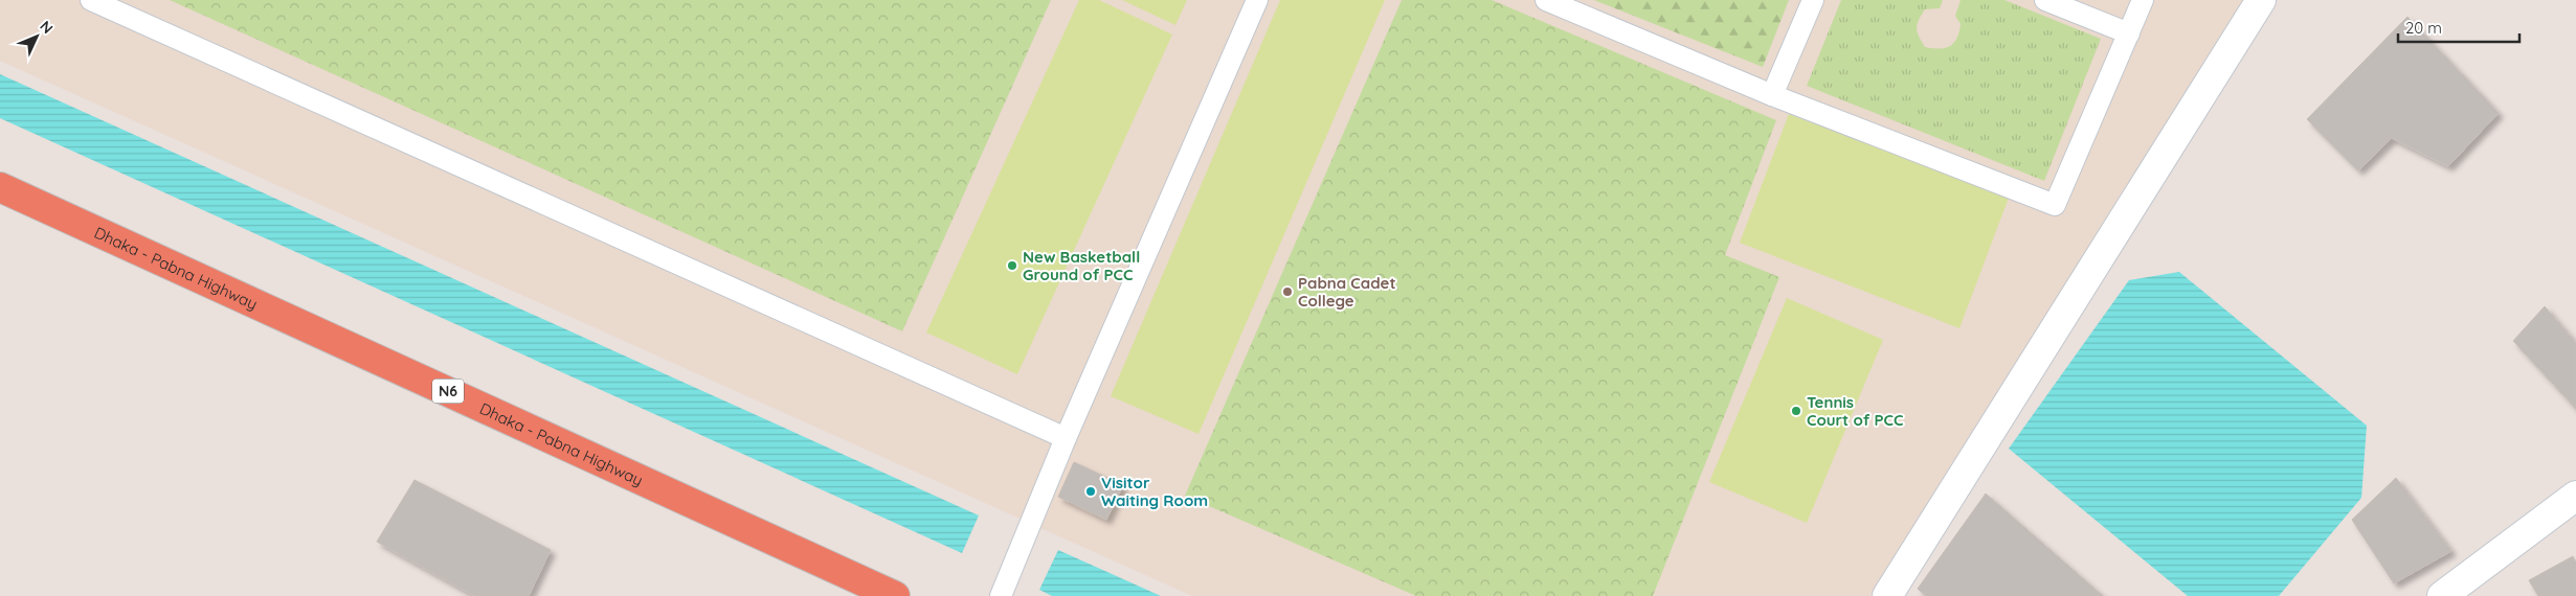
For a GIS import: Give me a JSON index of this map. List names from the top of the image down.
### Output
{
  "streets": {
    "highway": ["Dhaka - Pabna Highway", "N6"]
  },
  "places": [
    "New Basketball Ground of PCC",
    "Pabna Cadet College",
    "Tennis Court of PCC",
    "Visitor Waiting Room"
  ],
  "scale_bar": "20 m",
  "north": "top right"
}
